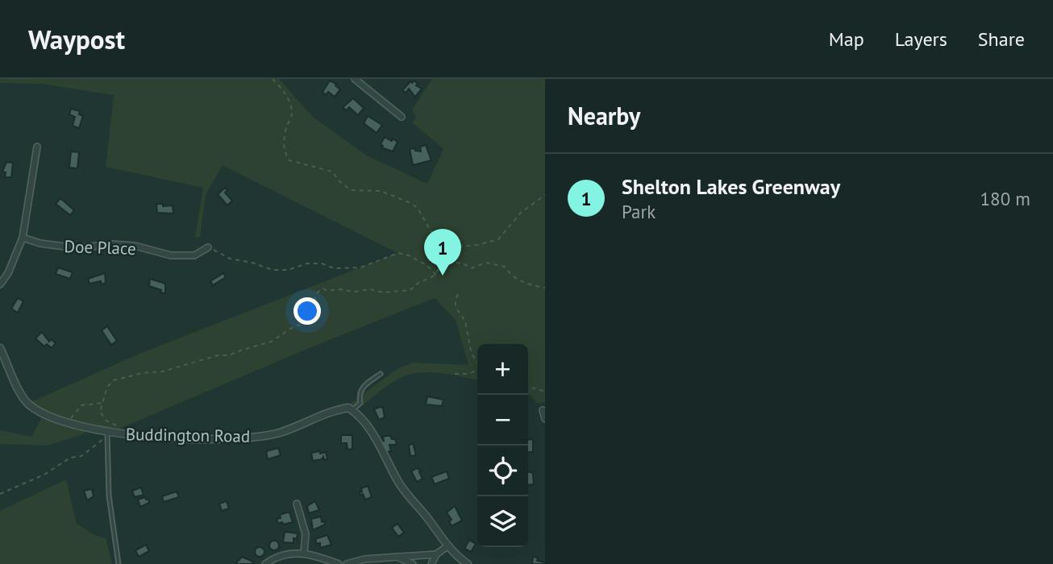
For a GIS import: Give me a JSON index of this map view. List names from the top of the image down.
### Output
{
  "streets": {
    "street": ["Doe Place", "Buddington Road"]
  },
  "page": {
    "header": "Waypost",
    "nav": ["Map", "Layers", "Share"],
    "heading": "Nearby",
    "list": [
      {
        "mark": "1",
        "name": "Shelton Lakes Greenway",
        "note": "Park",
        "value": "180 m"
      }
    ],
    "pins": "1",
    "map_buttons": ["+", "−"]
  }
}
